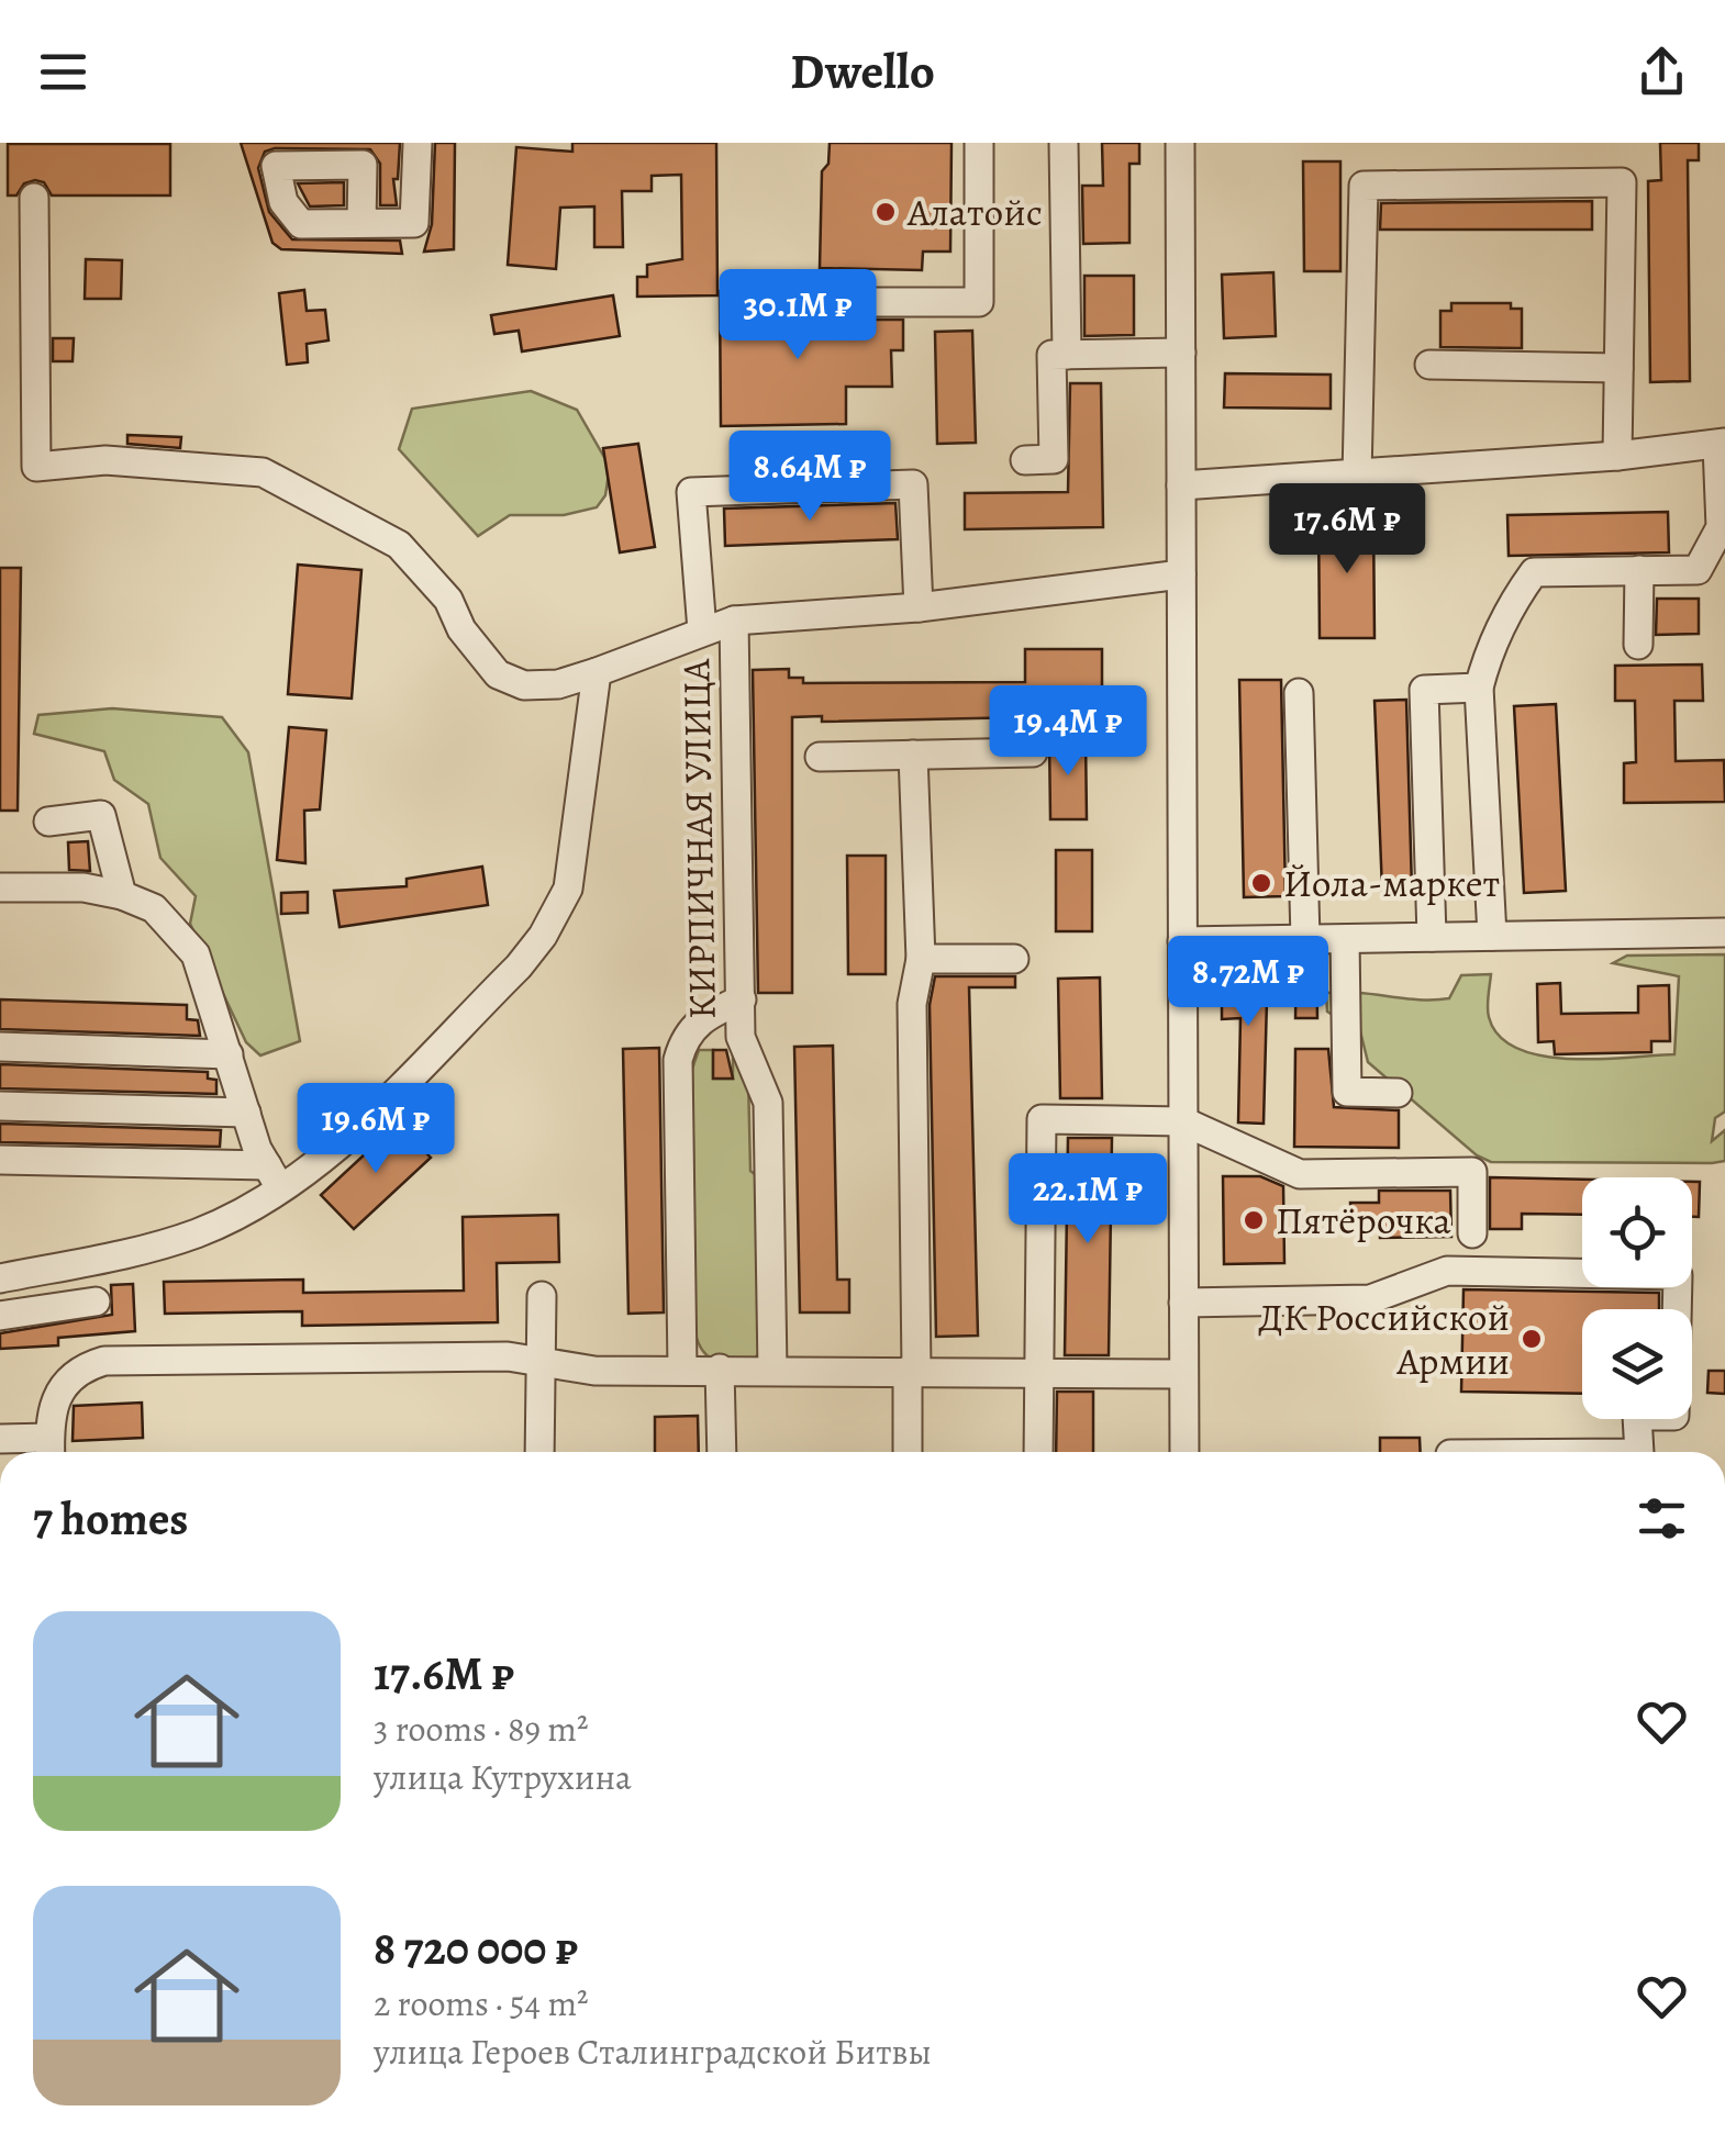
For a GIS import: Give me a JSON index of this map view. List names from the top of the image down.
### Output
{
  "streets": {
    "street": ["КИРПИЧНАЯ УЛИЦА"]
  },
  "places": [
    "Алатойс",
    "Йола-маркет",
    "Пятёрочка",
    "ДК Российской Армии"
  ],
  "page": {
    "header": "Dwello",
    "price": [
      "30.1M ₽",
      "8.64M ₽",
      "17.6M ₽",
      "19.4M ₽",
      "8.72M ₽",
      "19.6M ₽",
      "22.1M ₽"
    ],
    "heading": "7 homes",
    "list": [
      {
        "name": "17.6M ₽",
        "note": "3 rooms · 89 m² · улица Кутрухина"
      },
      {
        "name": "8 720 000 ₽",
        "note": "2 rooms · 54 m² · улица Героев Сталинградской Битвы"
      }
    ]
  }
}
